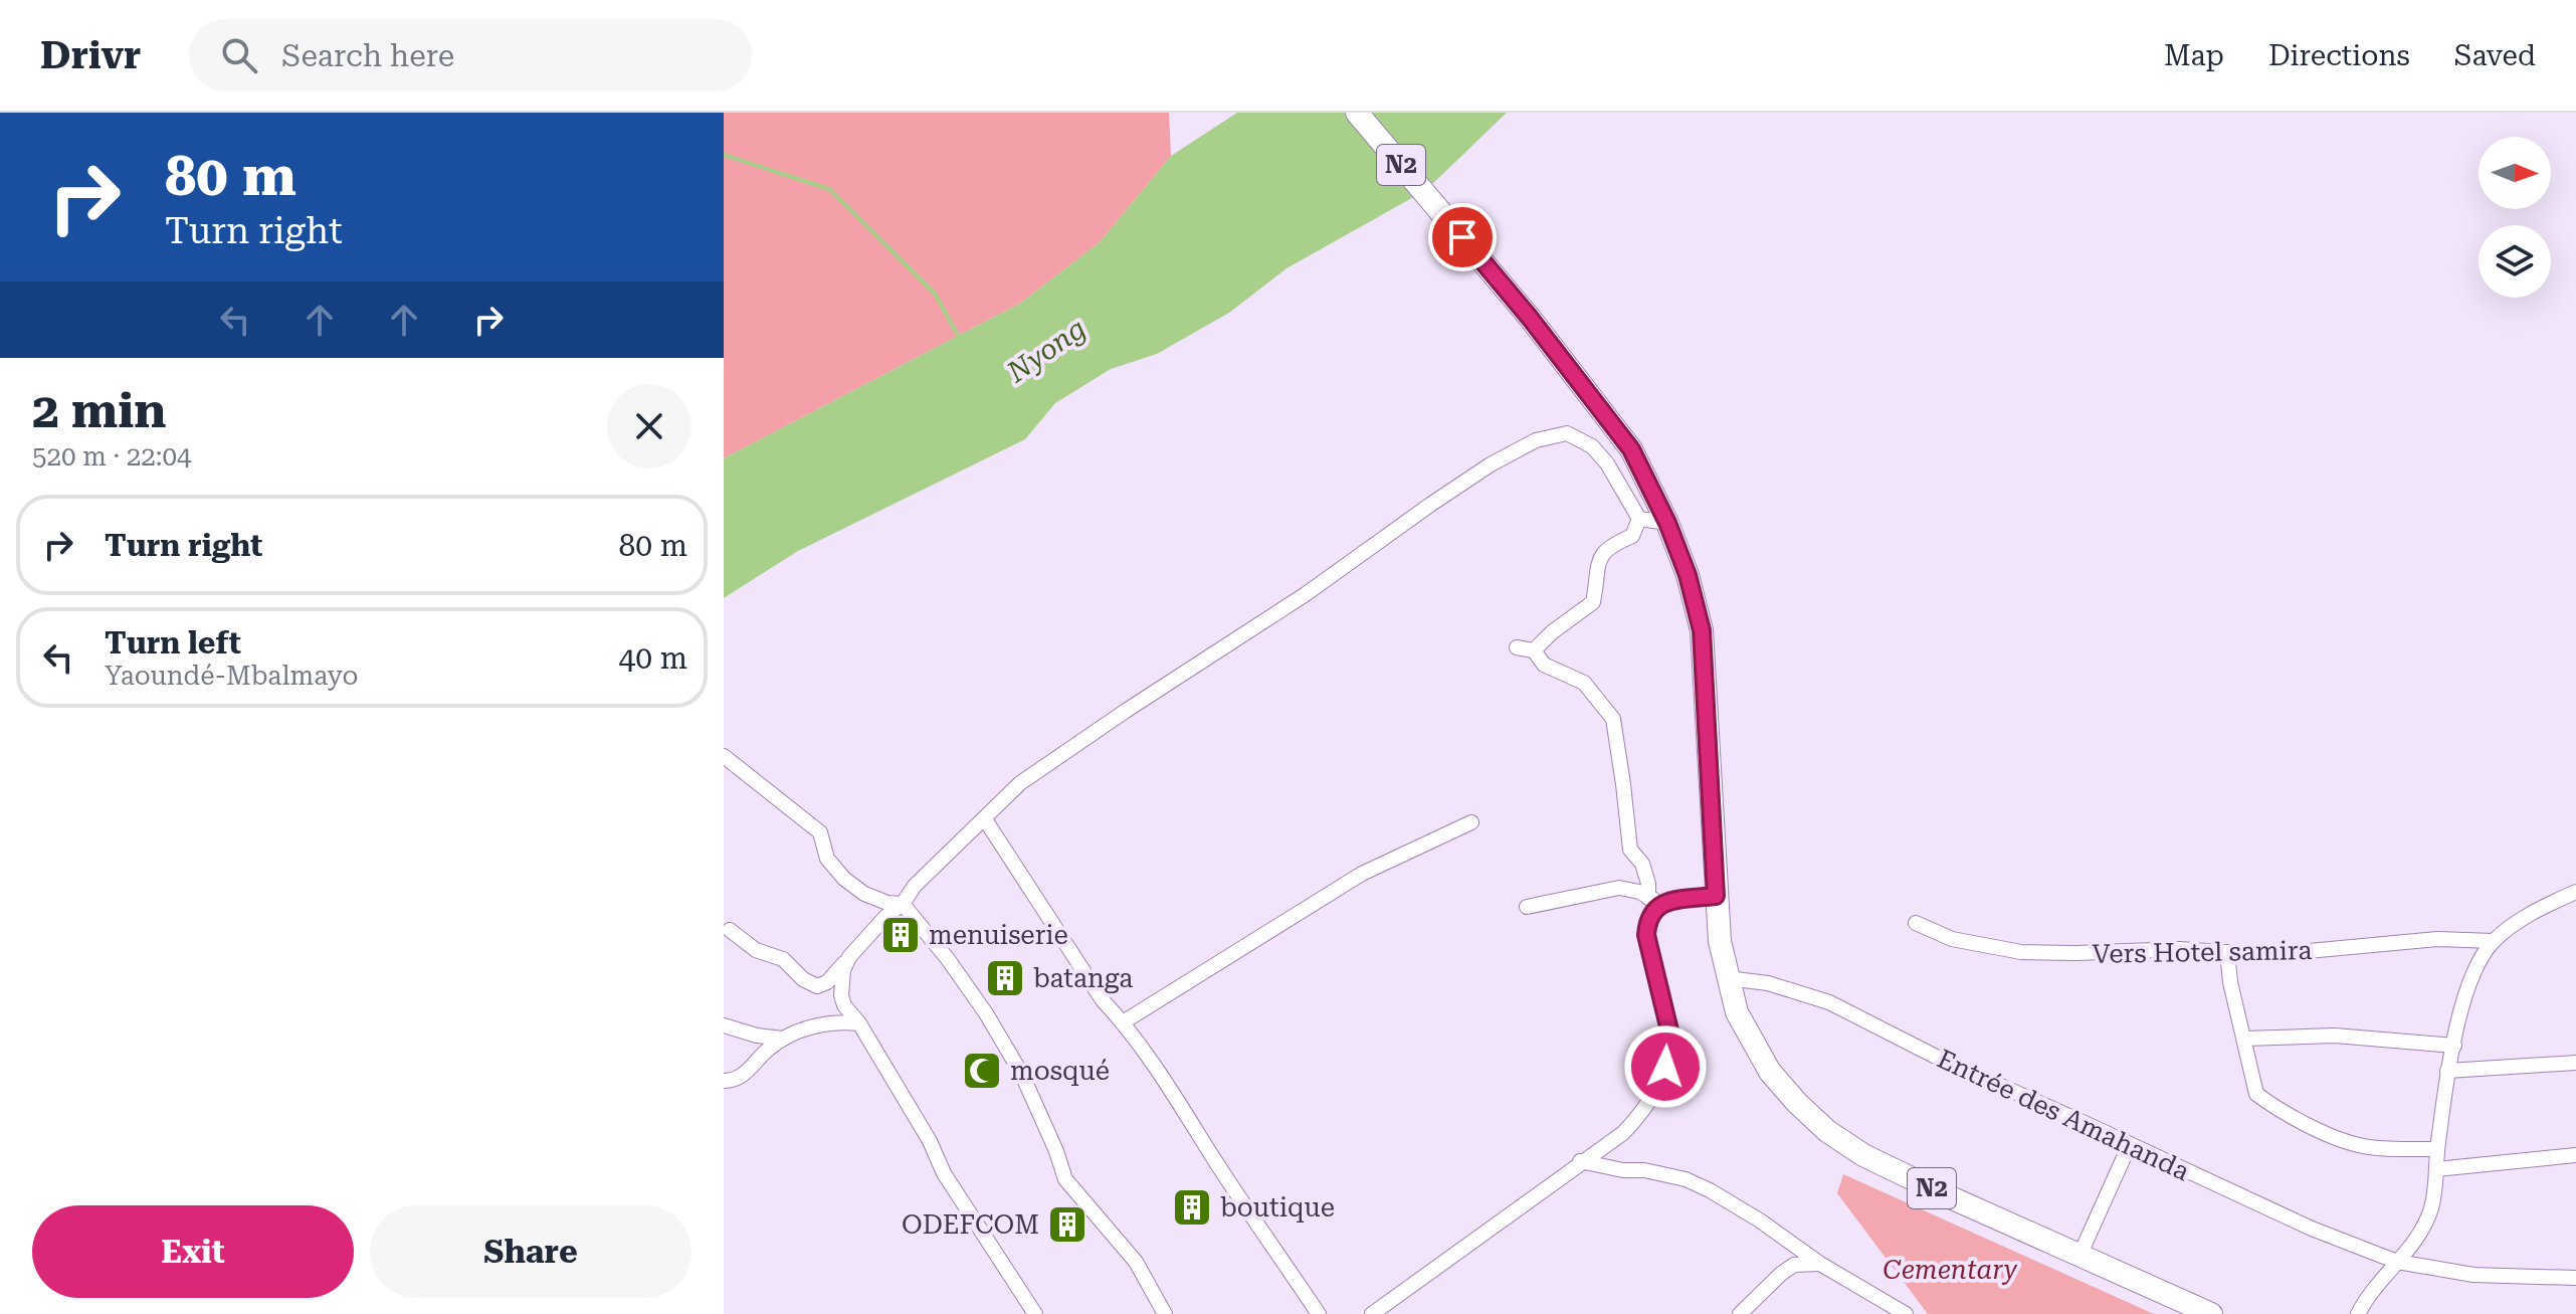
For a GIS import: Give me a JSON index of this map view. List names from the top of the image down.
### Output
{
  "streets": {
    "highway": ["N2"],
    "street": ["Vers Hotel samira", "Entrée des Amahanda"]
  },
  "crossings": [
    ["N2", "Entrée des Amahanda"]
  ],
  "water": ["Nyong"],
  "parks": ["Cementary"],
  "places": {
    "building": [
      "menuiserie",
      "batanga",
      "boutique",
      "ODEFCOM"
    ],
    "mosque": ["mosqué"]
  },
  "north": "right",
  "page": {
    "header": "Drivr",
    "search": "Search here",
    "nav": ["Map", "Directions", "Saved"],
    "turn": ["80 m", "Turn right"],
    "heading": ["2 min", "520 m · 22:04"],
    "list": [
      {
        "name": "Turn right",
        "value": "80 m"
      },
      {
        "name": "Turn left",
        "note": "Yaoundé-Mbalmayo",
        "value": "40 m"
      }
    ],
    "buttons": ["Exit", "Share"]
  }
}
